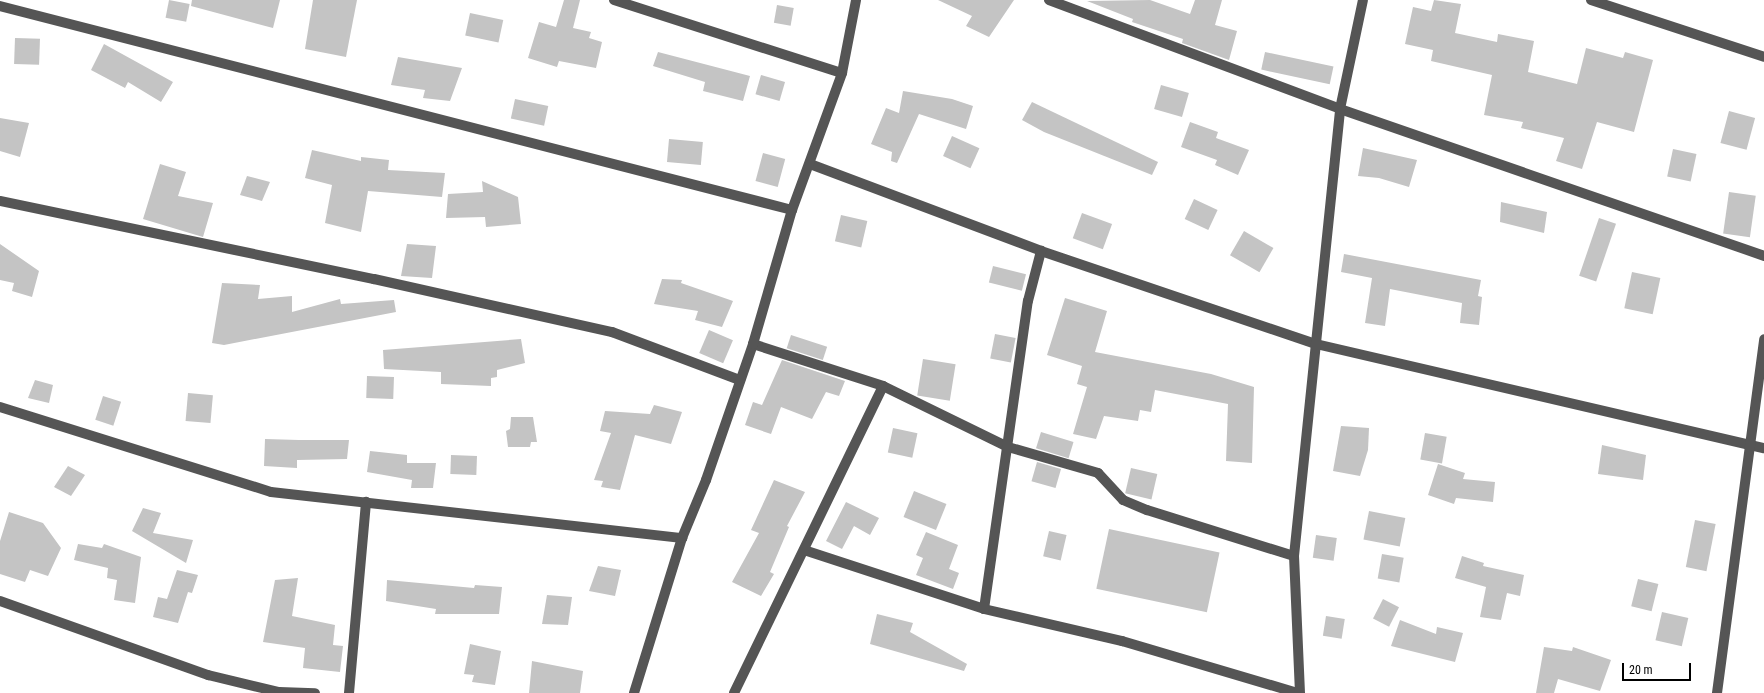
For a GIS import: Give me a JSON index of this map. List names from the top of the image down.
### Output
{
  "scale_bar": "20 m"
}
